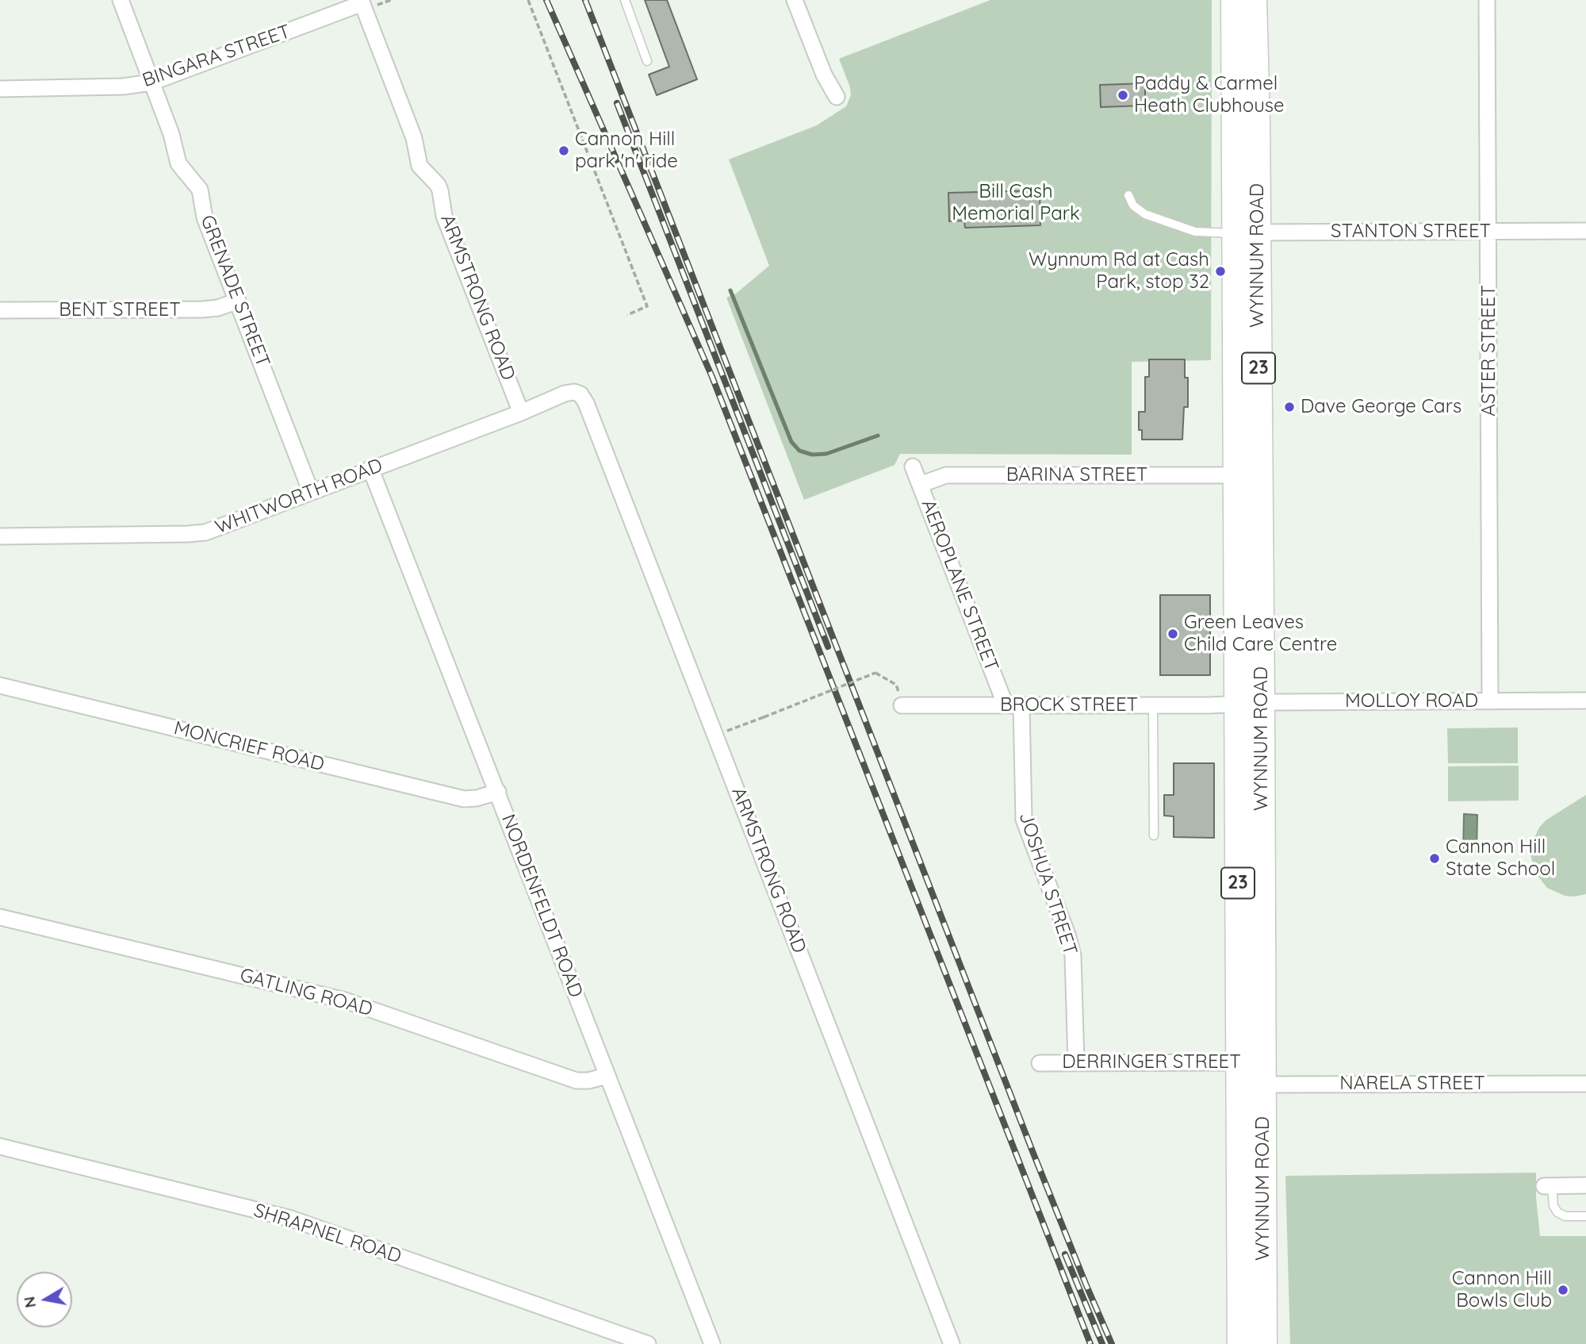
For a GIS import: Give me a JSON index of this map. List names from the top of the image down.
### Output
{
  "streets": {
    "main road": ["WYNNUM ROAD", "23"],
    "street": [
      "BINGARA STREET",
      "STANTON STREET",
      "GRENADE STREET",
      "ARMSTRONG ROAD",
      "BENT STREET",
      "ASTER STREET",
      "BARINA STREET",
      "WHITWORTH ROAD",
      "AEROPLANE STREET",
      "MOLLOY ROAD",
      "BROCK STREET",
      "MONCRIEF ROAD",
      "JOSHUA STREET",
      "NORDENFELDT ROAD",
      "GATLING ROAD",
      "DERRINGER STREET",
      "NARELA STREET",
      "SHRAPNEL ROAD"
    ]
  },
  "crossings": [
    ["BINGARA STREET", "GRENADE STREET"],
    ["BINGARA STREET", "ARMSTRONG ROAD"],
    ["STANTON STREET", "WYNNUM ROAD"],
    ["STANTON STREET", "ASTER STREET"],
    ["WYNNUM ROAD", "BARINA STREET"],
    ["WYNNUM ROAD", "MOLLOY ROAD"],
    ["WYNNUM ROAD", "BROCK STREET"],
    ["WYNNUM ROAD", "DERRINGER STREET"],
    ["WYNNUM ROAD", "NARELA STREET"],
    ["GRENADE STREET", "BENT STREET"],
    ["GRENADE STREET", "WHITWORTH ROAD"],
    ["ARMSTRONG ROAD", "WHITWORTH ROAD"],
    ["ASTER STREET", "MOLLOY ROAD"],
    ["BARINA STREET", "AEROPLANE STREET"],
    ["WHITWORTH ROAD", "NORDENFELDT ROAD"],
    ["AEROPLANE STREET", "BROCK STREET"],
    ["AEROPLANE STREET", "JOSHUA STREET"],
    ["MOLLOY ROAD", "BROCK STREET"],
    ["BROCK STREET", "JOSHUA STREET"],
    ["MONCRIEF ROAD", "NORDENFELDT ROAD"],
    ["JOSHUA STREET", "DERRINGER STREET"],
    ["NORDENFELDT ROAD", "GATLING ROAD"],
    ["DERRINGER STREET", "NARELA STREET"]
  ],
  "parks": ["Bill Cash Memorial Park"],
  "places": [
    "Paddy & Carmel Heath Clubhouse",
    "Cannon Hill park 'n' ride",
    "Wynnum Rd at Cash Park, stop 32",
    "Dave George Cars",
    "Green Leaves Child Care Centre",
    "Cannon Hill State School",
    "Cannon Hill Bowls Club"
  ],
  "north": "left"
}
